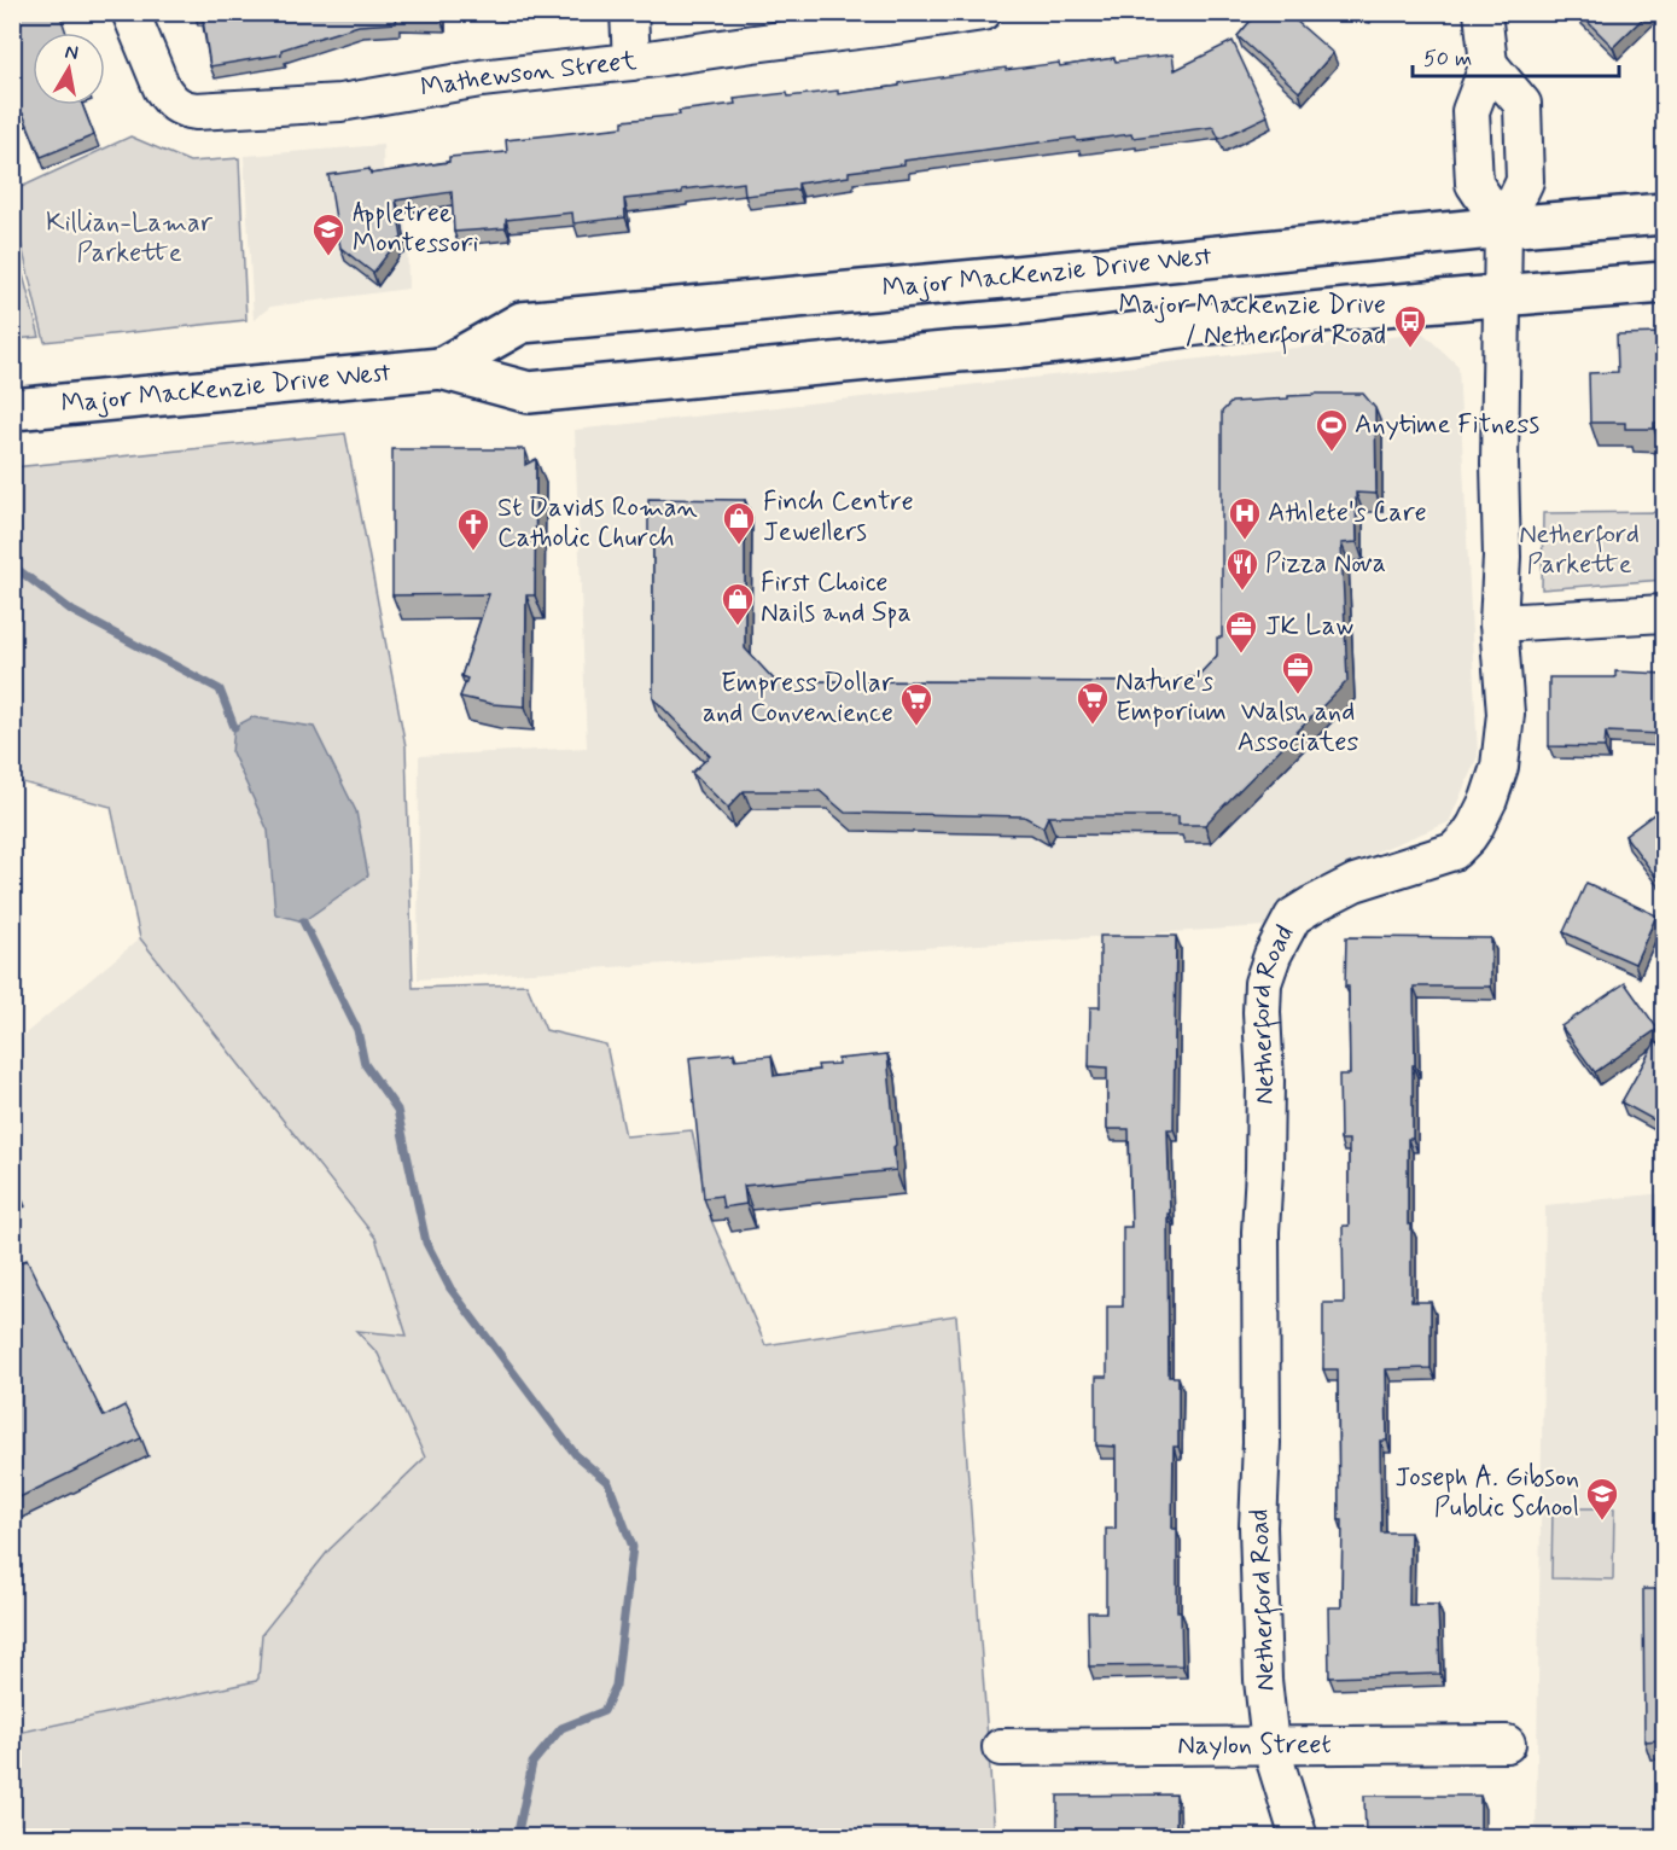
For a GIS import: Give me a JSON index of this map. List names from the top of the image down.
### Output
{
  "streets": {
    "main road": ["Major MacKenzie Drive West"],
    "street": ["Mathewson Street", "Netherford Road", "Naylon Street"]
  },
  "crossings": [
    ["Major MacKenzie Drive West", "Netherford Road"],
    ["Netherford Road", "Naylon Street"]
  ],
  "parks": ["Killian-Lamar Parkette", "Netherford Parkette"],
  "places": {
    "school or university": ["Appletree Montessori", "Joseph A. Gibson Public School"],
    "bus stop": ["Major Mackenzie Drive / Netherford Road"],
    "sports": ["Anytime Fitness"],
    "hospital": ["Athlete's Care"],
    "shop": ["Finch Centre Jewellers", "First Choice Nails and Spa"],
    "church": ["St Davids Roman Catholic Church"],
    "restaurant": ["Pizza Nova"],
    "office": ["JK Law", "Walsh and Associates"],
    "supermarket": ["Nature's Emporium", "Empress Dollar and Convenience"]
  },
  "scale_bar": "50 m",
  "north": "top"
}
